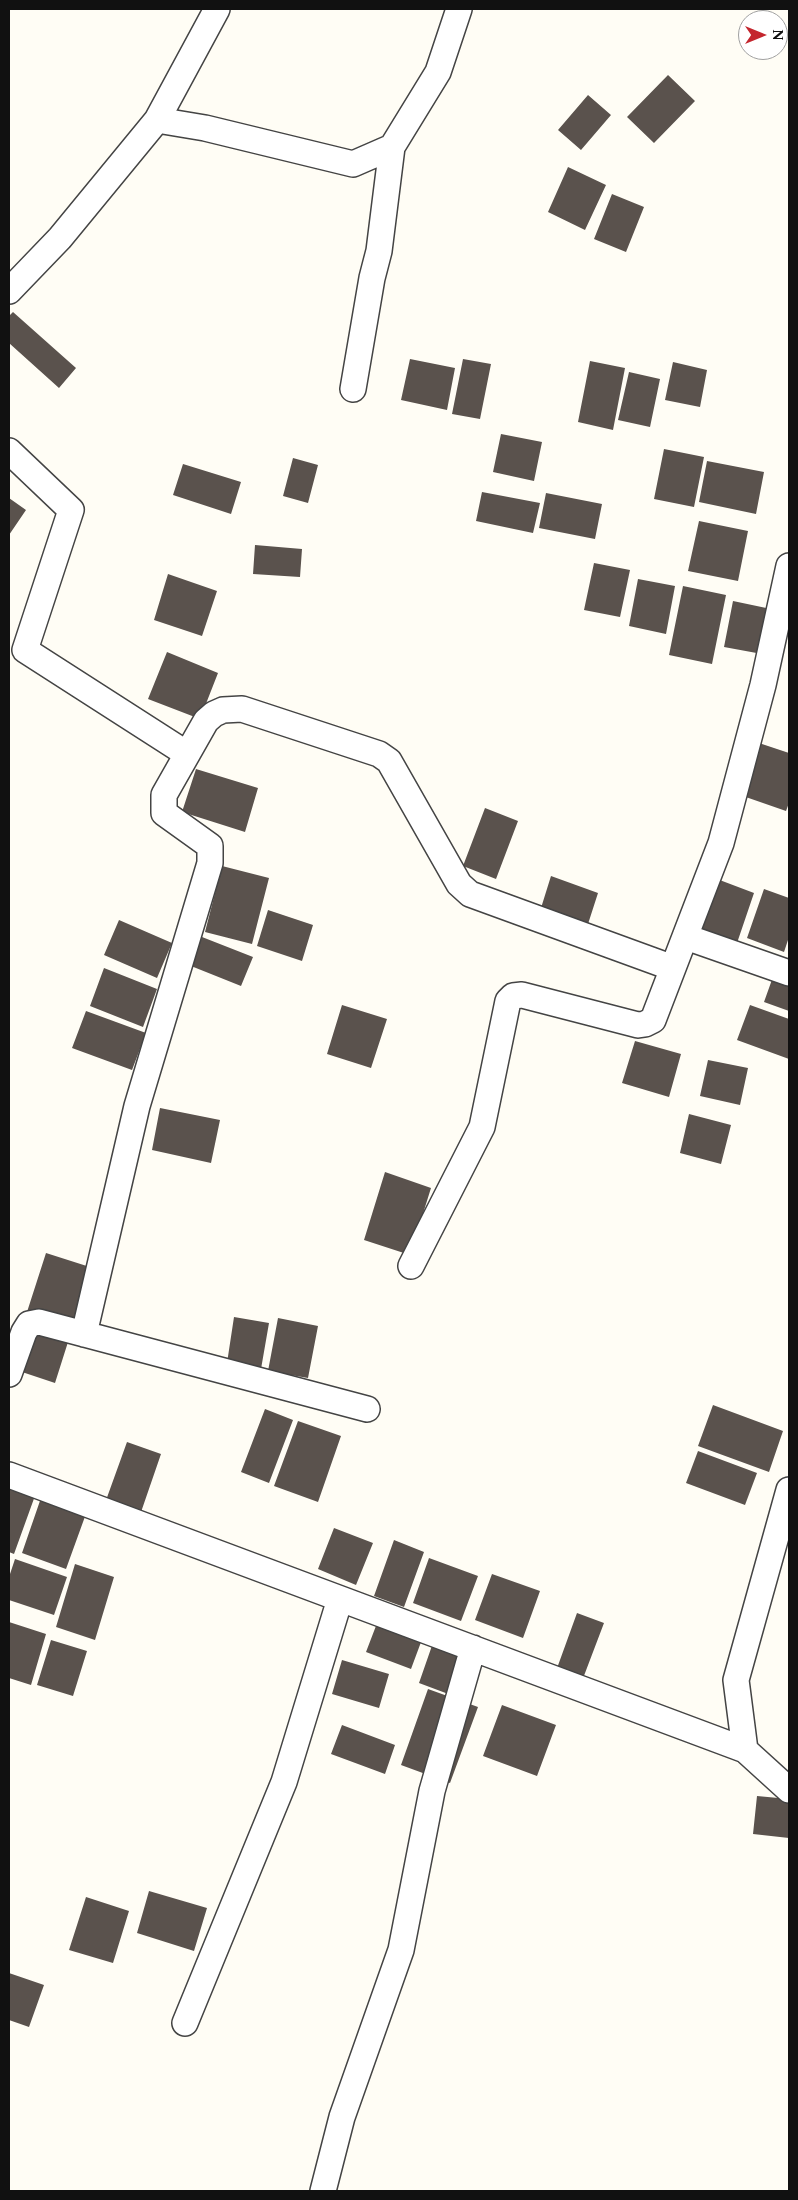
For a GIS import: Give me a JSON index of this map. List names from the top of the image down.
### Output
{
  "north": "right"
}
